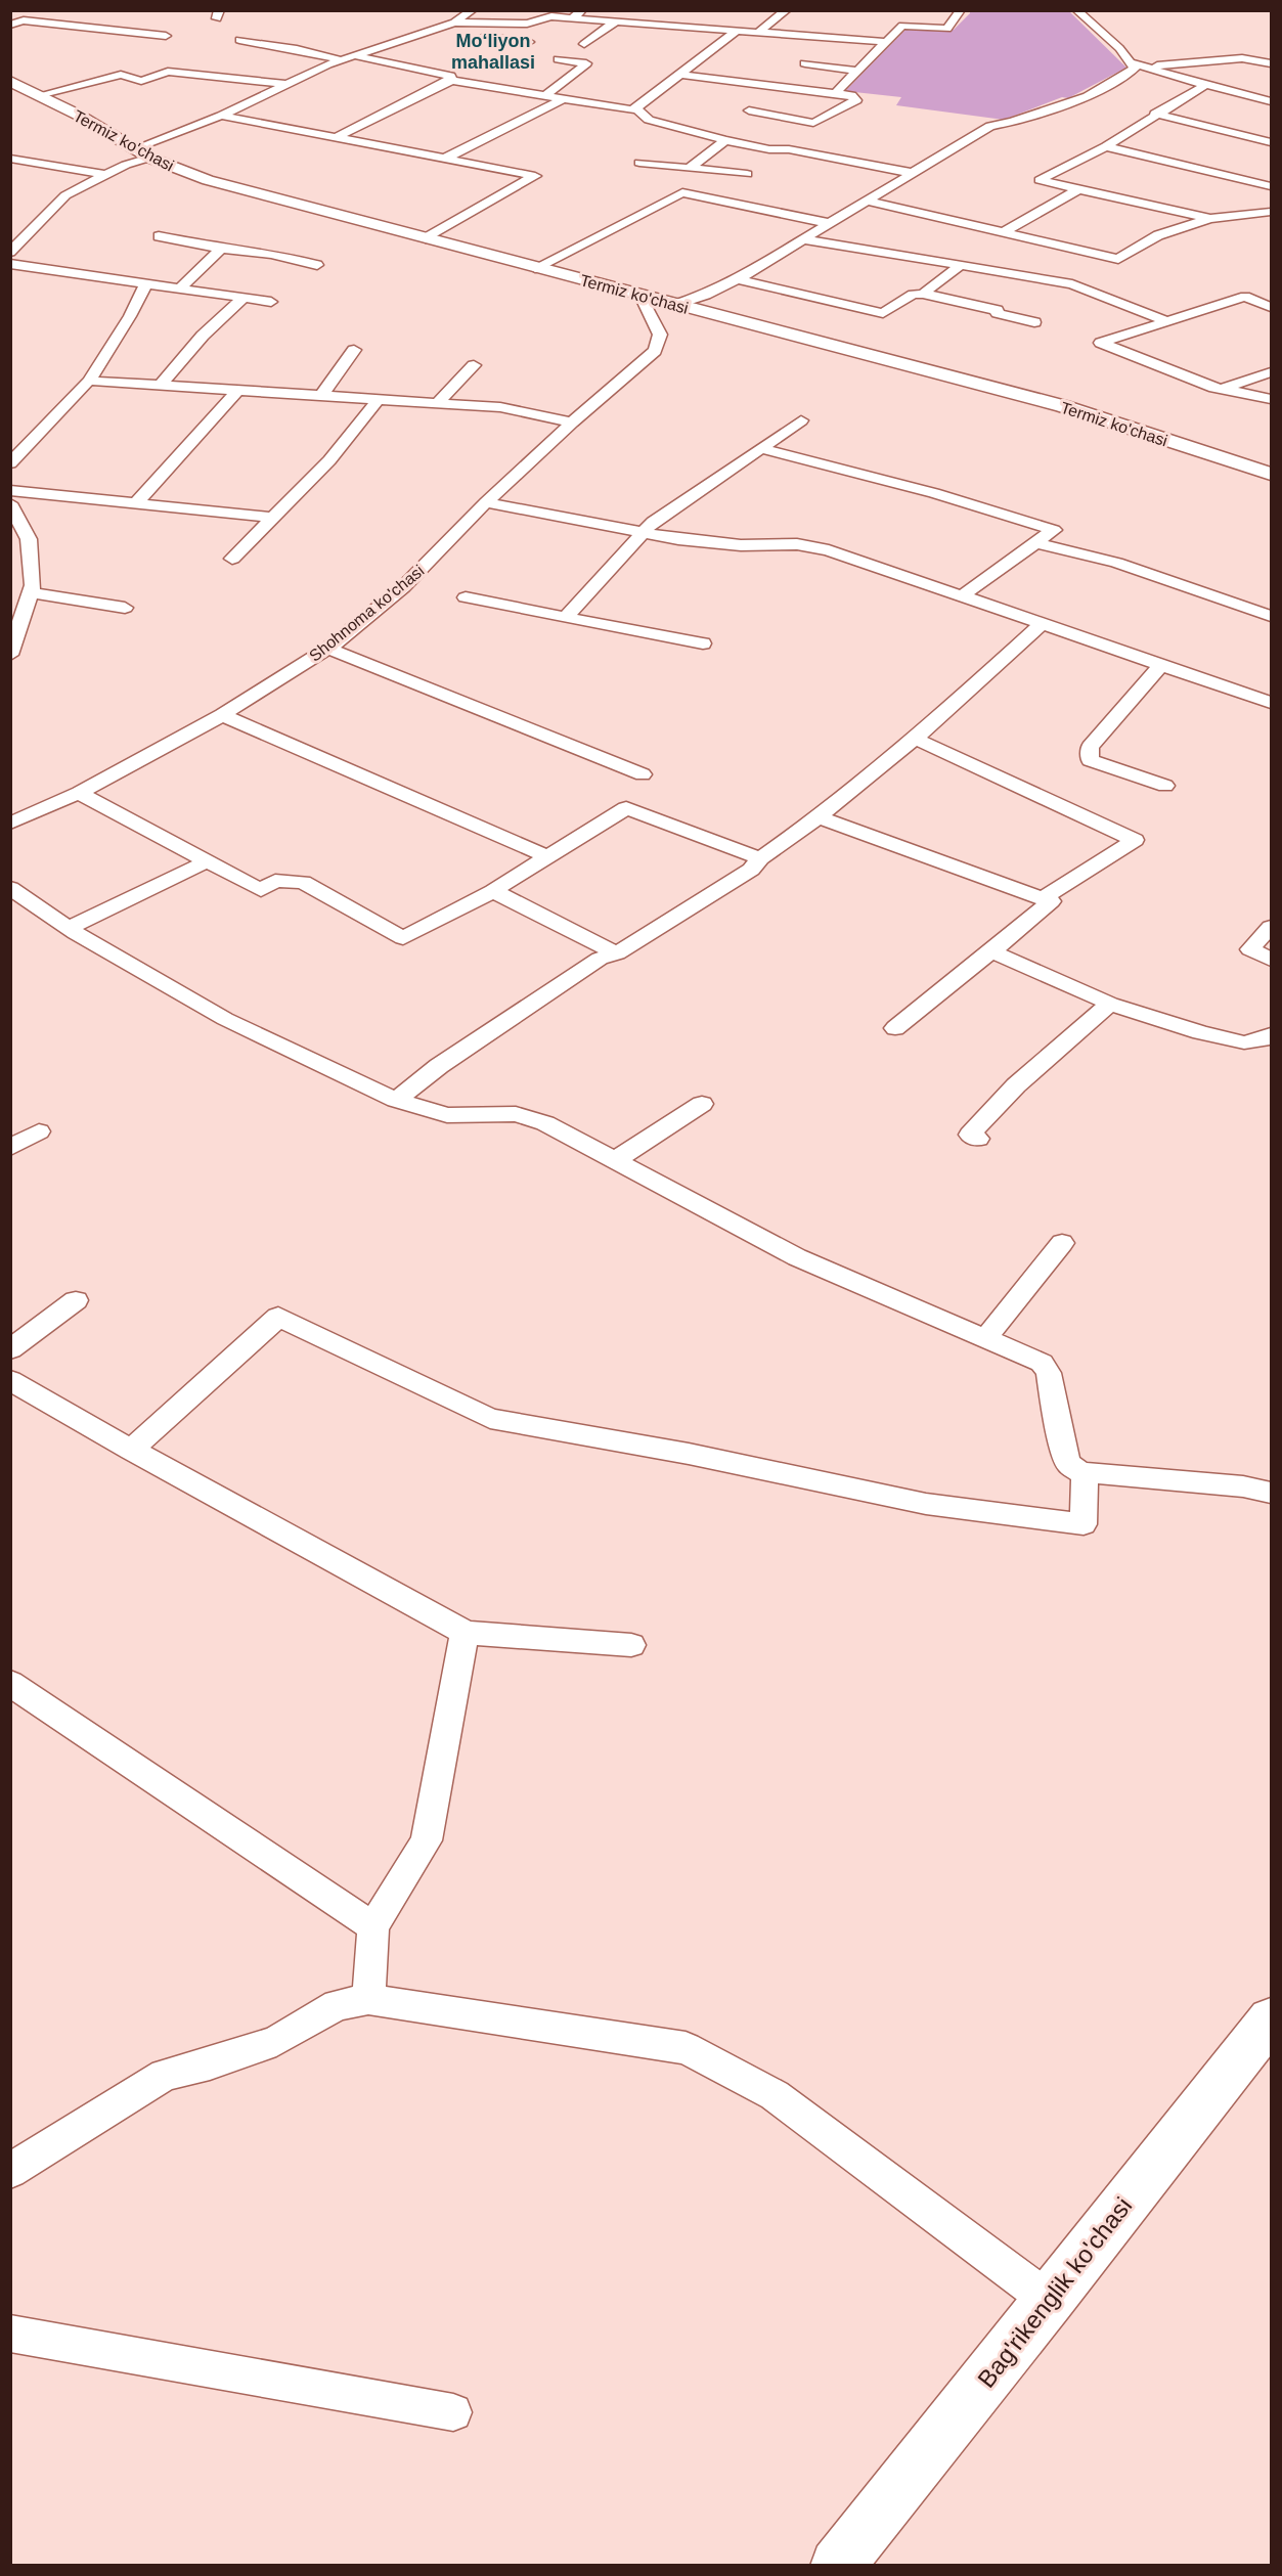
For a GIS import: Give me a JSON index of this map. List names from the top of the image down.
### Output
{
  "streets": {
    "main road": ["Termiz ko'chasi", "Bag'rikenglik ko'chasi"],
    "street": ["Shohnoma ko'chasi"]
  },
  "crossings": [
    ["Termiz ko'chasi", "Shohnoma ko'chasi"]
  ],
  "districts": ["Moʻliyon mahallasi"]
}
